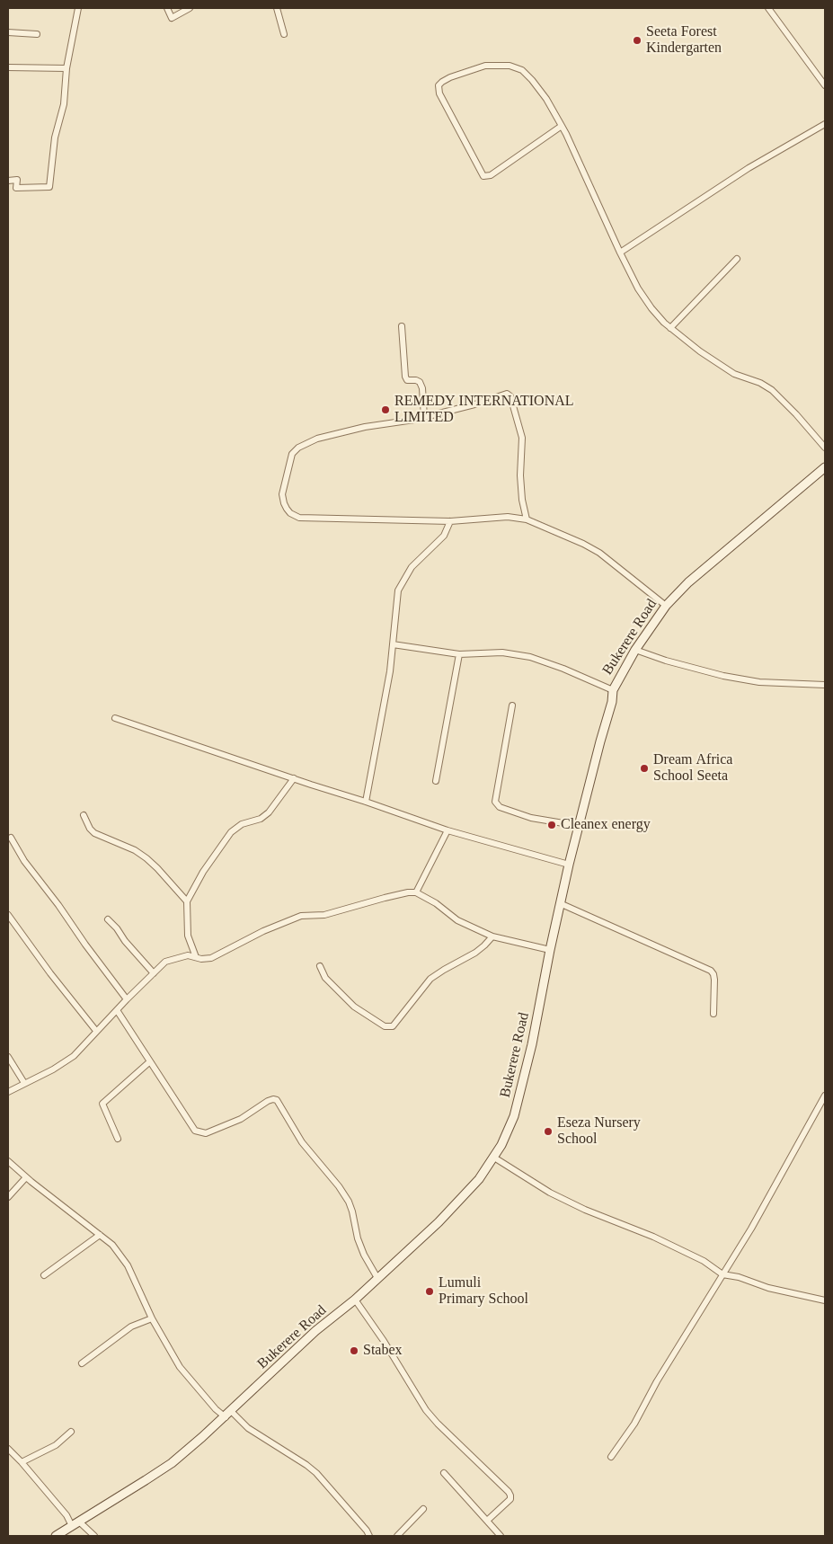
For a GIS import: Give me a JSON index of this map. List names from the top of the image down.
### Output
{
  "streets": {
    "main road": ["Bukerere Road"]
  },
  "places": [
    "Seeta Forest Kindergarten",
    "REMEDY INTERNATIONAL LIMITED",
    "Dream Africa School Seeta",
    "Cleanex energy",
    "Eseza Nursery School",
    "Lumuli Primary School",
    "Stabex"
  ]
}
